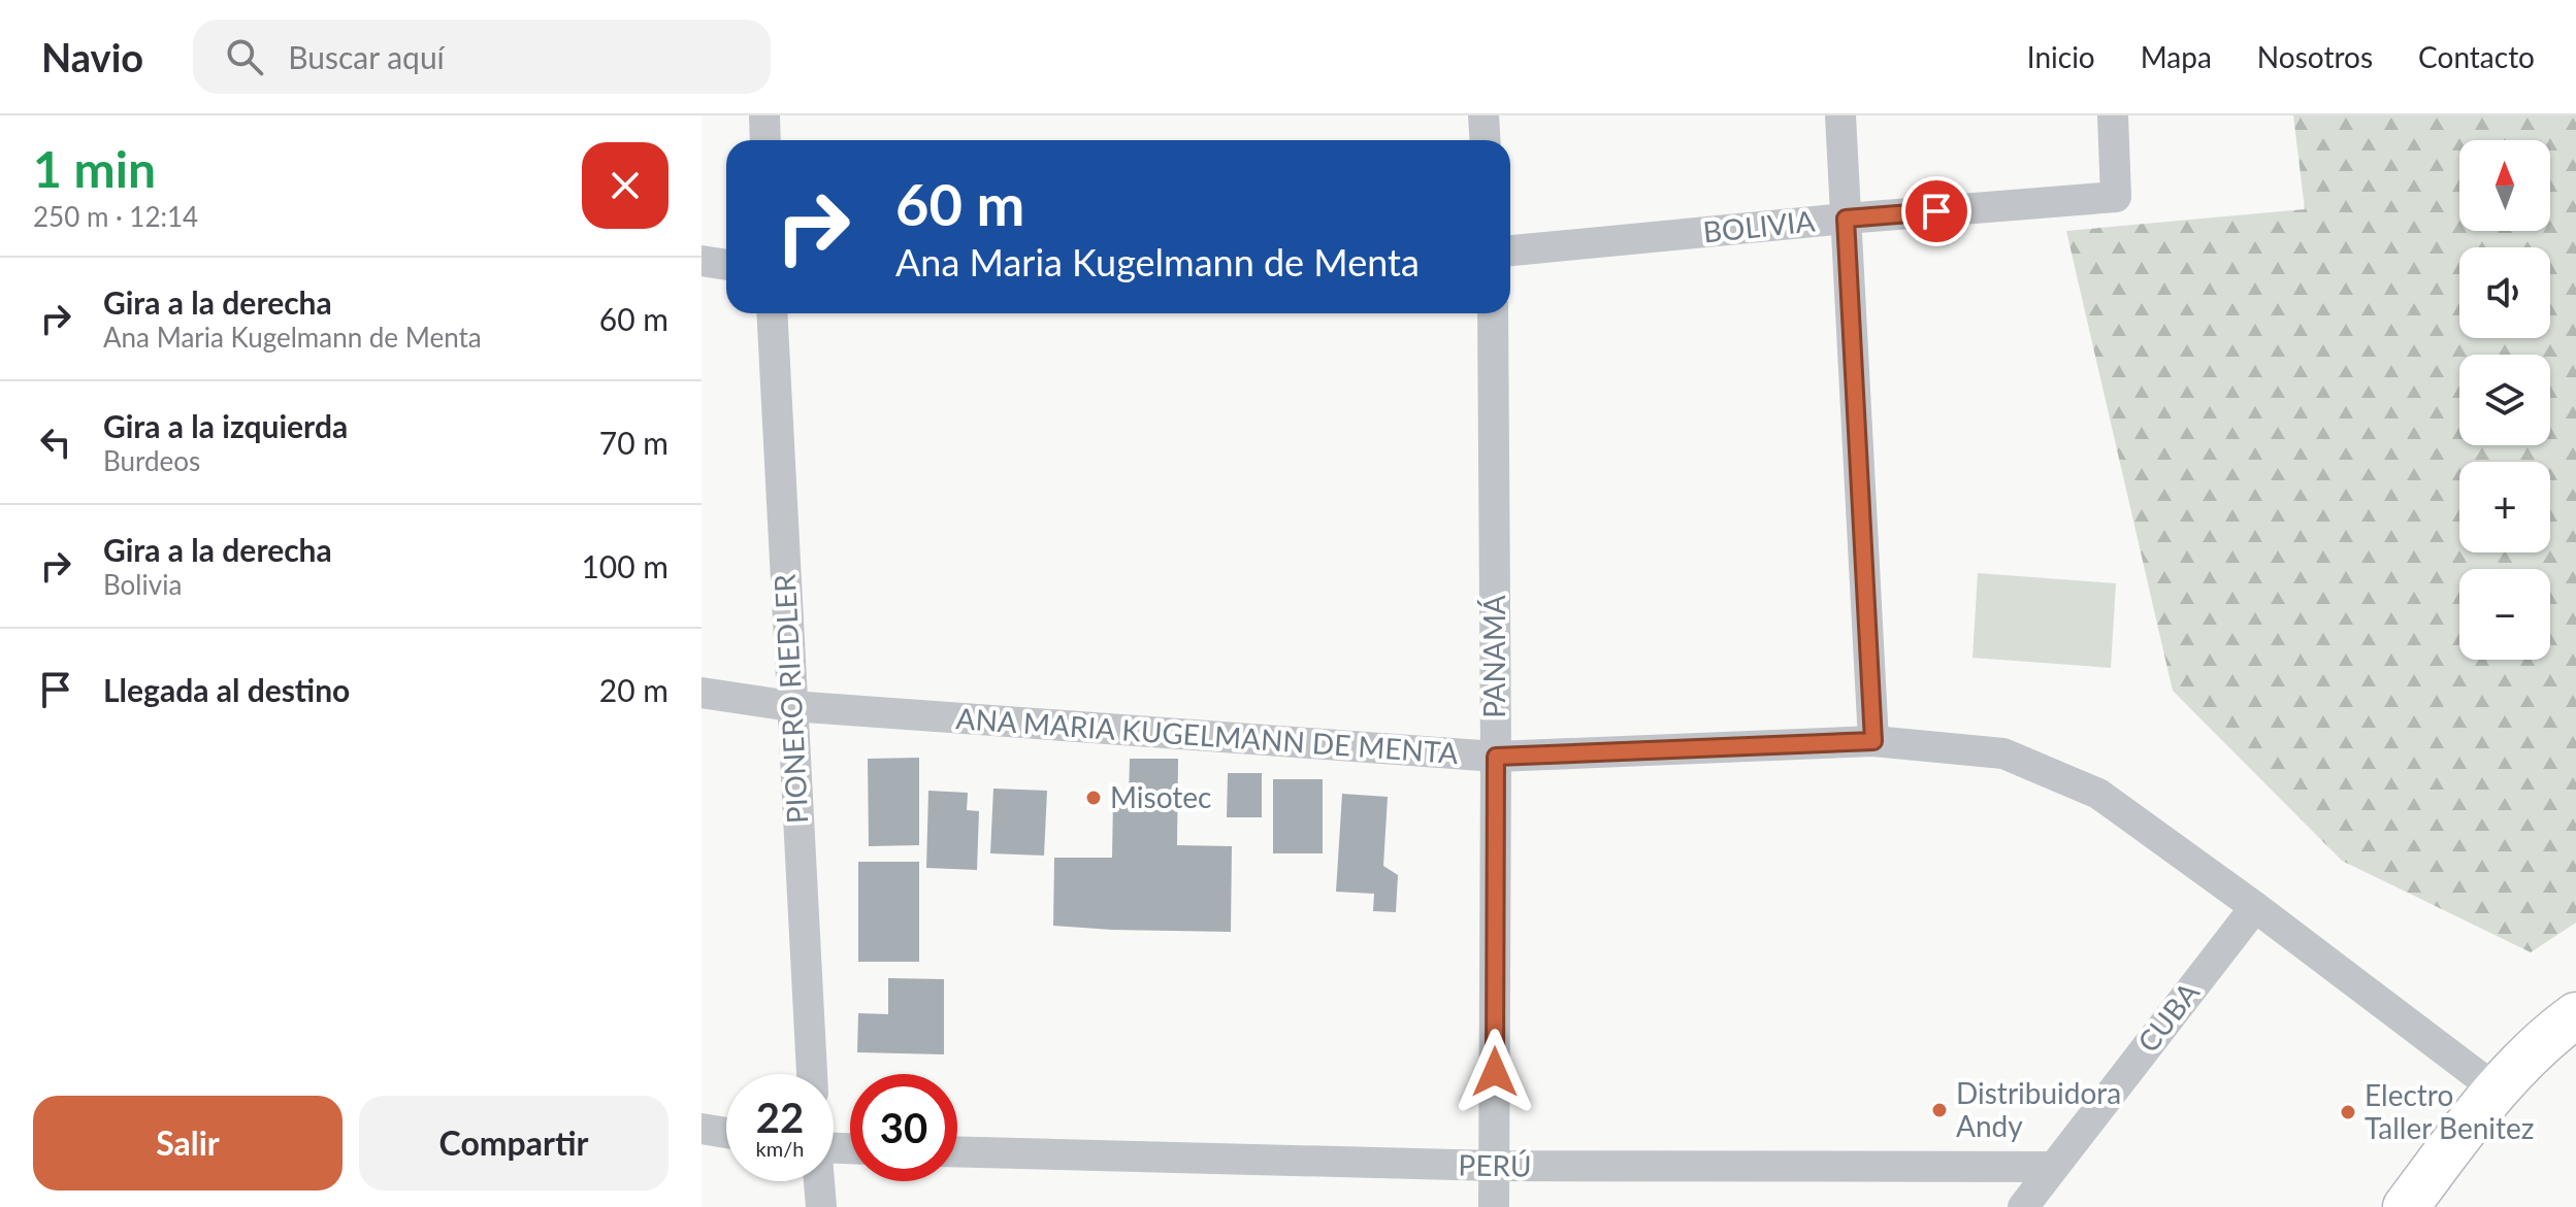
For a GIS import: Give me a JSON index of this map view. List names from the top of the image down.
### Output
{
  "streets": {
    "street": [
      "BOLIVIA",
      "PANAMÁ",
      "PIONERO RIEDLER",
      "ANA MARIA KUGELMANN DE MENTA",
      "CUBA",
      "PERÚ"
    ]
  },
  "crossings": [
    ["PANAMÁ", "ANA MARIA KUGELMANN DE MENTA"],
    ["PANAMÁ", "PERÚ"],
    ["PIONERO RIEDLER", "ANA MARIA KUGELMANN DE MENTA"],
    ["ANA MARIA KUGELMANN DE MENTA", "CUBA"],
    ["CUBA", "PERÚ"]
  ],
  "places": ["Misotec", "Distribuidora Andy", "Electro Taller Benitez"],
  "north": "top",
  "page": {
    "header": "Navio",
    "search": "Buscar aquí",
    "nav": [
      "Inicio",
      "Mapa",
      "Nosotros",
      "Contacto"
    ],
    "heading": ["1 min", "250 m · 12:14"],
    "map_buttons": ["+", "−"],
    "turn": ["60 m", "Ana Maria Kugelmann de Menta"],
    "list": [
      {
        "name": "Gira a la derecha",
        "note": "Ana Maria Kugelmann de Menta",
        "value": "60 m"
      },
      {
        "name": "Gira a la izquierda",
        "note": "Burdeos",
        "value": "70 m"
      },
      {
        "name": "Gira a la derecha",
        "note": "Bolivia",
        "value": "100 m"
      },
      {
        "name": "Llegada al destino",
        "value": "20 m"
      }
    ],
    "speed": "22 km/h",
    "limit": "30",
    "buttons": ["Salir", "Compartir"]
  }
}
